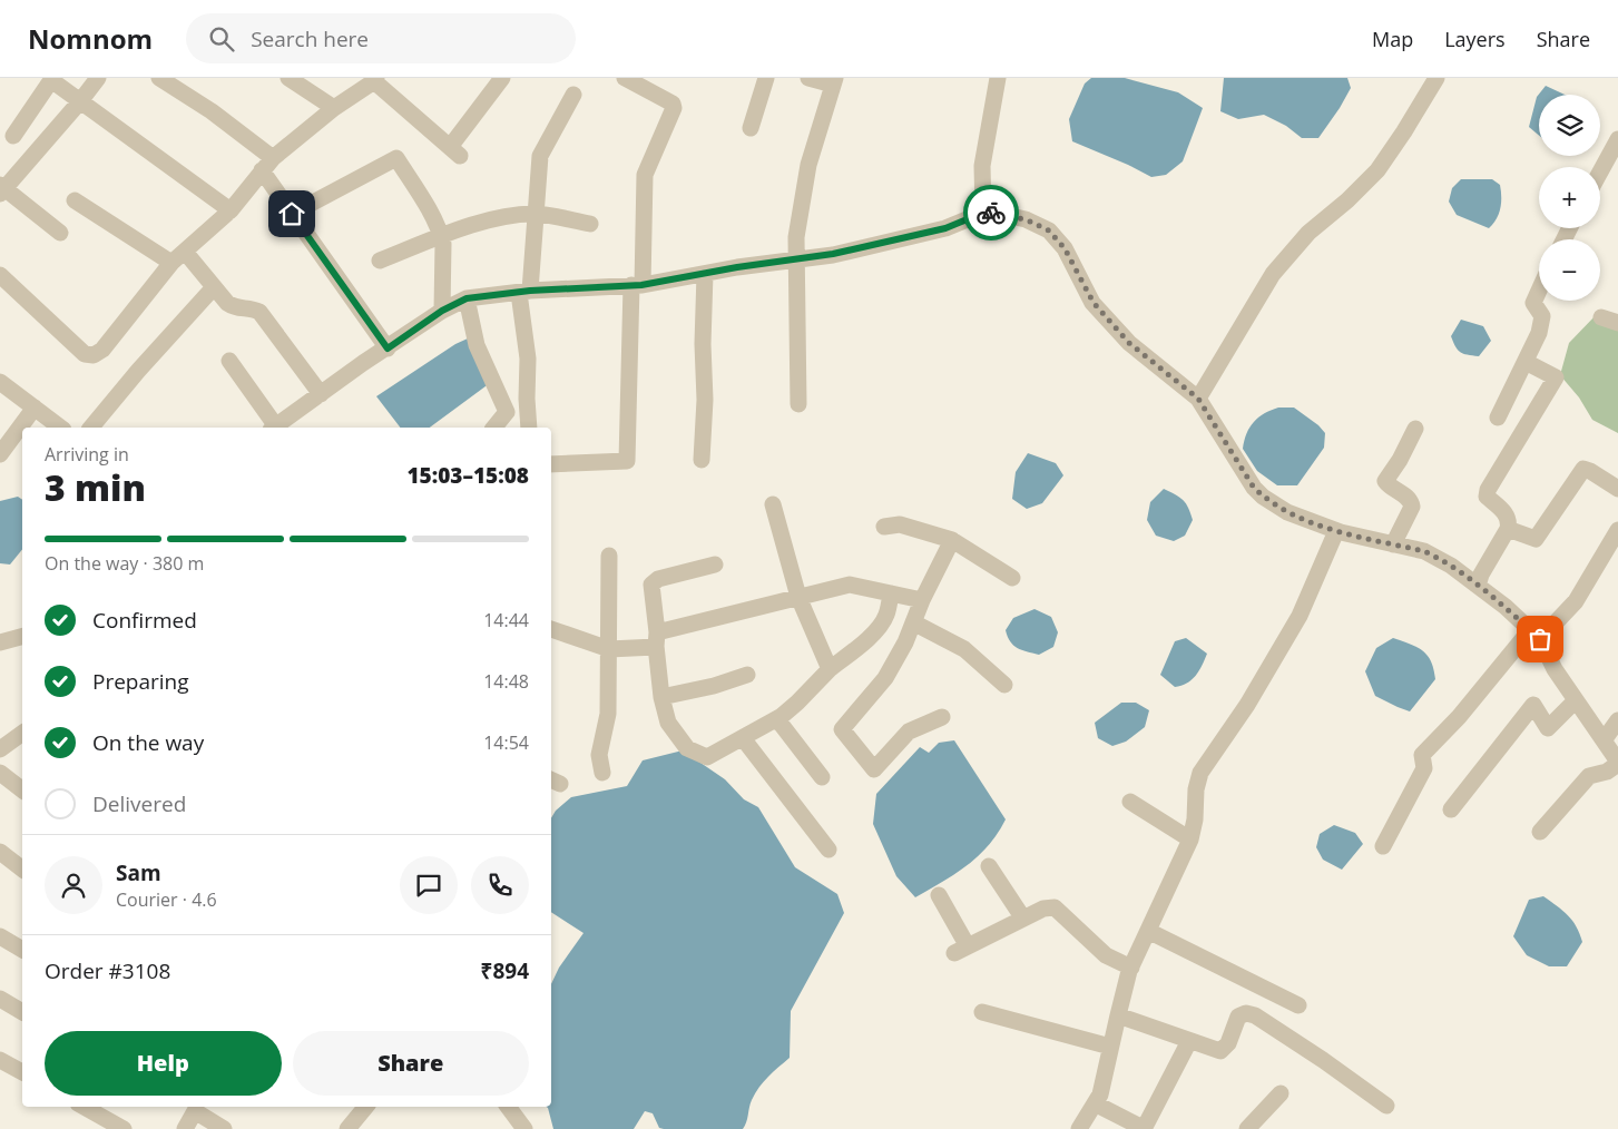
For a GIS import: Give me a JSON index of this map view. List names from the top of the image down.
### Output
{
  "page": {
    "header": "Nomnom",
    "search": "Search here",
    "nav": ["Map", "Layers", "Share"],
    "map_buttons": ["+", "−"],
    "heading": ["3 min", "Arriving in", "15:03–15:08"],
    "panel": [
      "Sam",
      "Courier · 4.6",
      "Order #3108",
      "₹894"
    ],
    "bar": "On the way · 380 m",
    "list": [
      ["Confirmed", "14:44"],
      ["Preparing", "14:48"],
      ["On the way", "14:54"],
      "Delivered"
    ],
    "buttons": ["Help", "Share"]
  }
}
